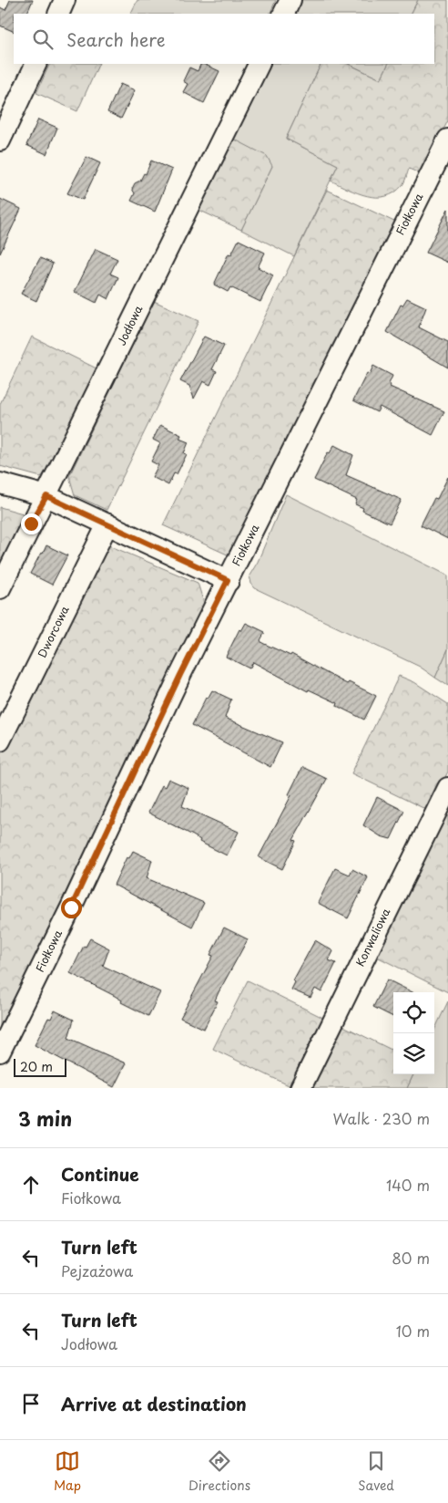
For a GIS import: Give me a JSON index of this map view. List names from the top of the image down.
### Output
{
  "streets": {
    "street": [
      "Fiołkowa",
      "Jodłowa",
      "Dworcowa",
      "Konwaliowa"
    ]
  },
  "scale_bar": "20 m",
  "page": {
    "search": "Search here",
    "scale": "20 m",
    "heading": ["3 min", "Walk · 230 m"],
    "list": [
      ["Continue", "Fiołkowa", "140 m"],
      ["Turn left", "Pejzażowa", "80 m"],
      ["Turn left", "Jodłowa", "10 m"],
      "Arrive at destination"
    ],
    "nav": ["Map", "Directions", "Saved"]
  }
}
